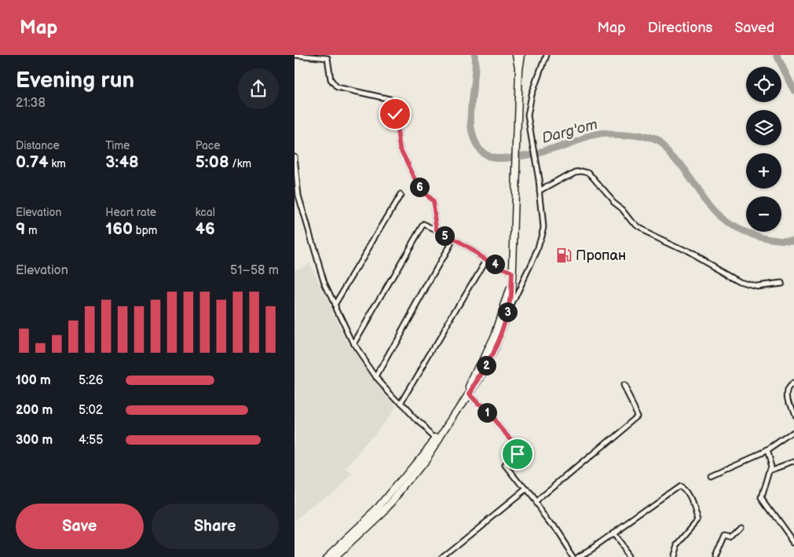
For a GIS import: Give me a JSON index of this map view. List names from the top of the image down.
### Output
{
  "water": ["Darg'om"],
  "places": {
    "fuel station": ["Пропан"]
  },
  "page": {
    "header": "Map",
    "nav": ["Map", "Directions", "Saved"],
    "heading": ["Evening run", "21:38"],
    "map_buttons": ["+", "−"],
    "stats": [
      ["Distance", "0.74 km"],
      ["Time", "3:48"],
      ["Pace", "5:08 /km"],
      ["Elevation", "9 m"],
      ["Heart rate", "160 bpm"],
      ["kcal", "46"]
    ],
    "pins": [
      "6",
      "5",
      "4",
      "3",
      "2",
      "1"
    ],
    "chart": ["Elevation", "51–58 m"],
    "list": [
      {
        "name": "100 m",
        "note": "5:26"
      },
      {
        "name": "200 m",
        "note": "5:02"
      },
      {
        "name": "300 m",
        "note": "4:55"
      }
    ],
    "buttons": ["Save", "Share"]
  }
}
